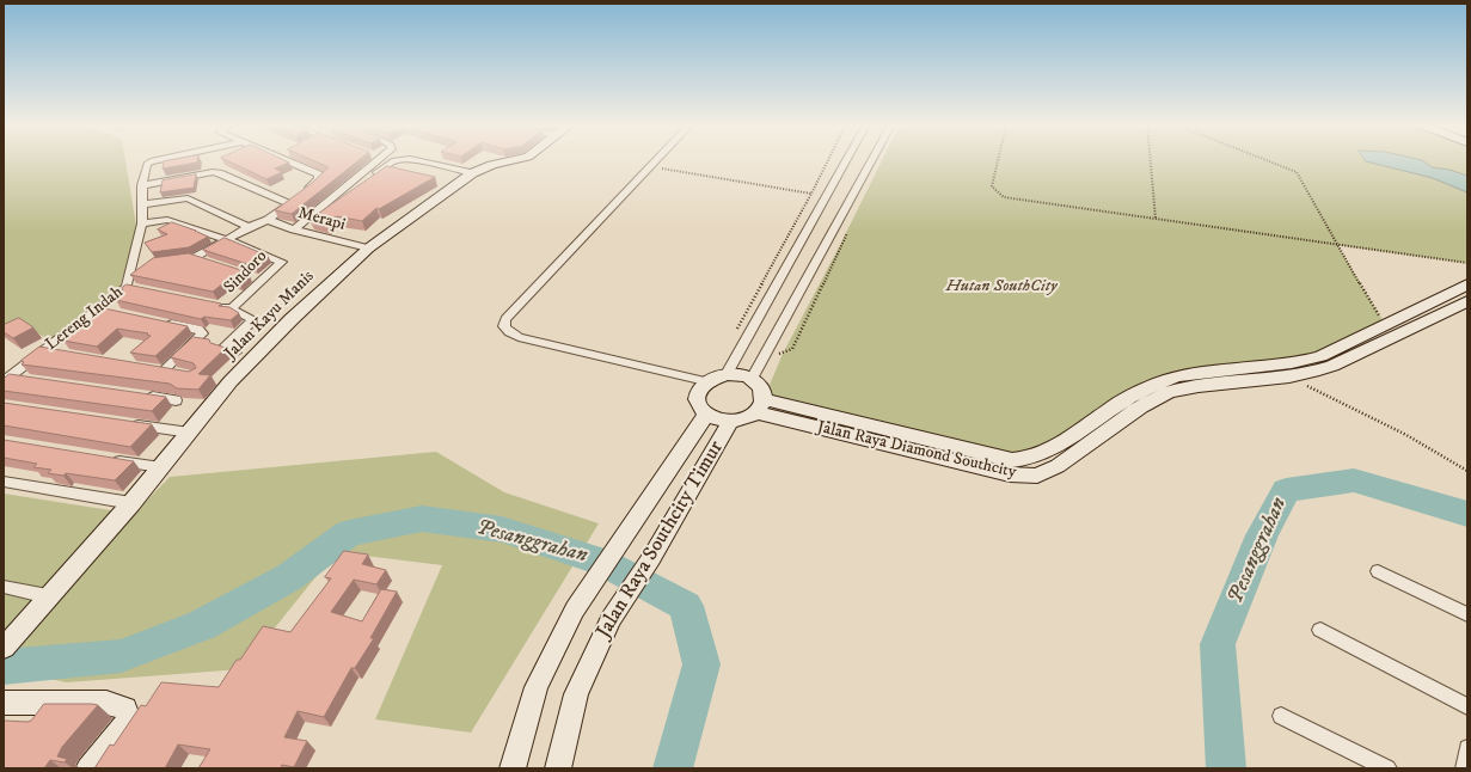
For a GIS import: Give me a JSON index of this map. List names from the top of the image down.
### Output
{
  "streets": {
    "street": [
      "Merapi",
      "Sindoro",
      "Jalan Kayu Manis",
      "Lereng Indah",
      "Jalan Raya Diamond Southcity",
      "Jalan Raya Southcity Timur"
    ]
  },
  "crossings": [
    ["Merapi", "Jalan Kayu Manis"],
    ["Jalan Raya Diamond Southcity", "Jalan Raya Southcity Timur"]
  ],
  "water": ["Pesanggrahan"],
  "parks": ["Hutan SouthCity"]
}
